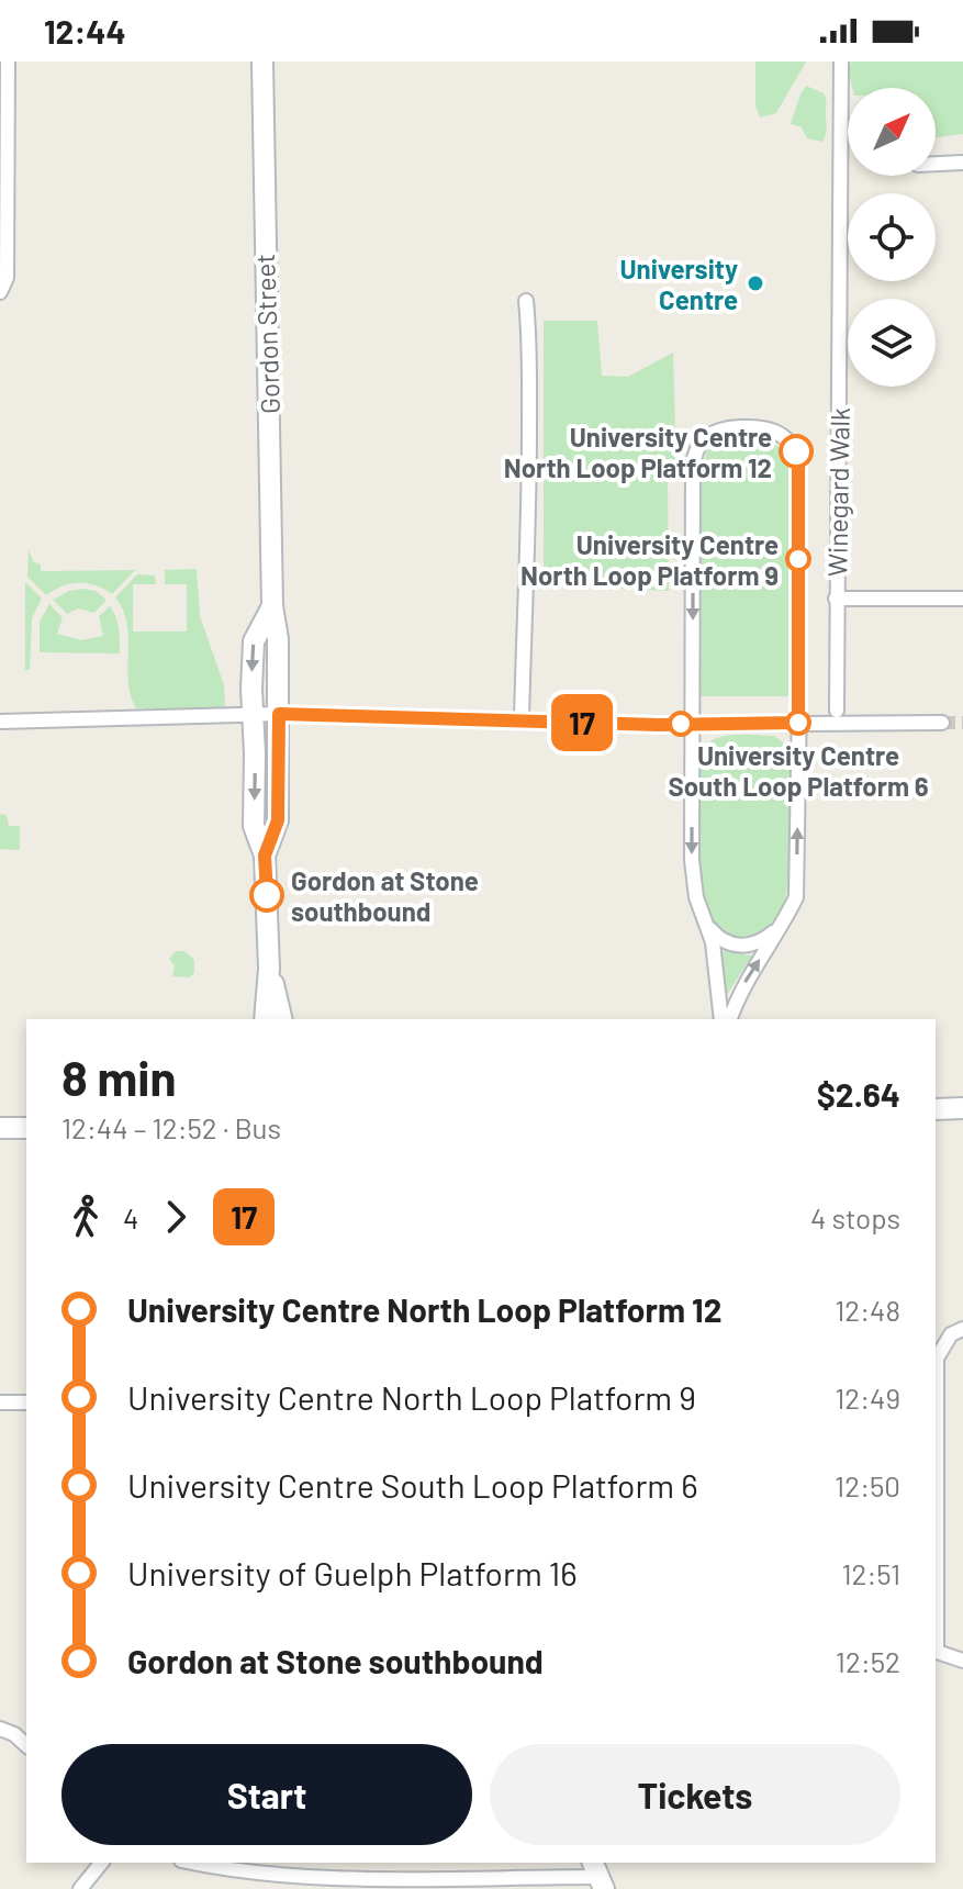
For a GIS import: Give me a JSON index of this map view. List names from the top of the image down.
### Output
{
  "streets": {
    "main road": ["Gordon Street"],
    "street": ["Winegard Walk"]
  },
  "places": [
    "University Centre",
    "University Centre North Loop Platform 12",
    "University Centre North Loop Platform 9",
    "University Centre South Loop Platform 6",
    "Gordon at Stone southbound"
  ],
  "lines": ["bus line 17"],
  "north": "top right",
  "page": {
    "status": "12:44",
    "on_map": "17",
    "heading": ["8 min", "12:44 – 12:52 · Bus", "$2.64"],
    "legs": ["4", "17", "4 stops"],
    "list": [
      {
        "name": "University Centre North Loop Platform 12",
        "value": "12:48"
      },
      {
        "name": "University Centre North Loop Platform 9",
        "value": "12:49"
      },
      {
        "name": "University Centre South Loop Platform 6",
        "value": "12:50"
      },
      {
        "name": "University of Guelph Platform 16",
        "value": "12:51"
      },
      {
        "name": "Gordon at Stone southbound",
        "value": "12:52"
      }
    ],
    "buttons": ["Start", "Tickets"]
  }
}
